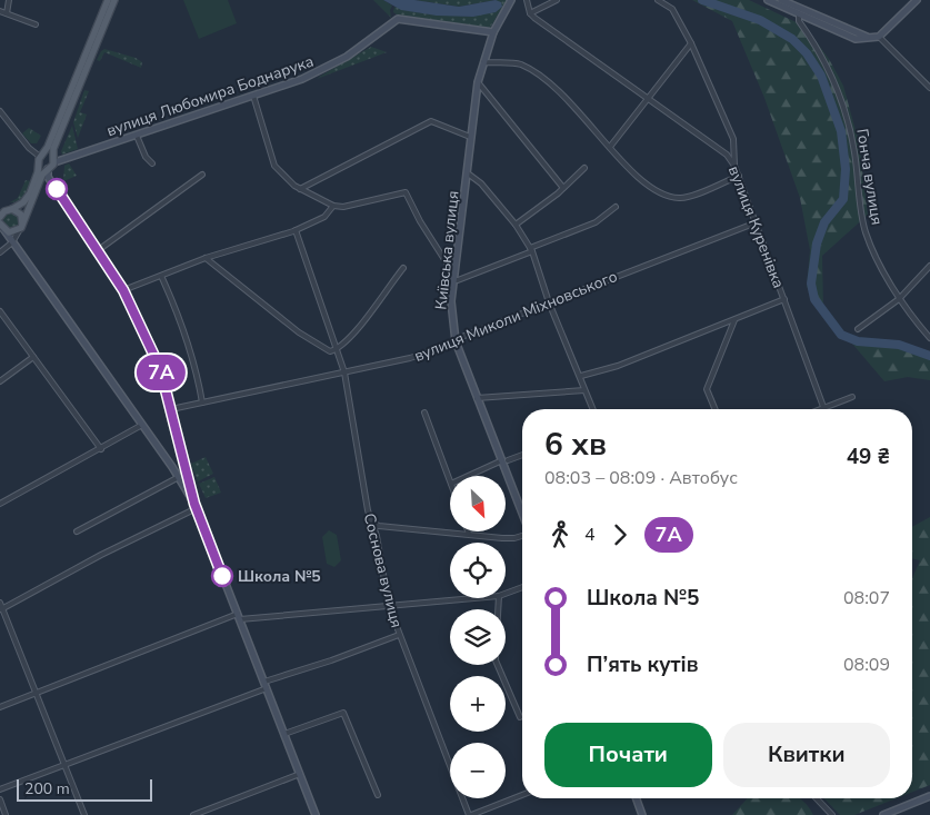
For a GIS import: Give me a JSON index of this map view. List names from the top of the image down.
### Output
{
  "streets": {
    "main road": ["вулиця Любомира Боднарука", "Київська вулиця"],
    "street": [
      "Гонча вулиця",
      "вулиця Куренівка",
      "вулиця Миколи Міхновського",
      "Соснова вулиця"
    ]
  },
  "crossings": [
    ["вулиця Любомира Боднарука", "Київська вулиця"],
    ["вулиця Куренівка", "вулиця Миколи Міхновського"],
    ["Київська вулиця", "вулиця Миколи Міхновського"],
    ["вулиця Миколи Міхновського", "Соснова вулиця"]
  ],
  "places": ["Школа №5"],
  "lines": ["bus line 7А"],
  "scale_bar": "200 m",
  "north": "bottom right",
  "page": {
    "on_map": "7А",
    "heading": ["6 хв", "08:03 – 08:09 · Автобус", "49 ₴"],
    "map_buttons": ["+", "−"],
    "legs": ["4", "7А"],
    "list": [
      {
        "name": "Школа №5",
        "value": "08:07"
      },
      {
        "name": "П’ять кутів",
        "value": "08:09"
      }
    ],
    "buttons": ["Почати", "Квитки"],
    "scale": "200 m"
  }
}
